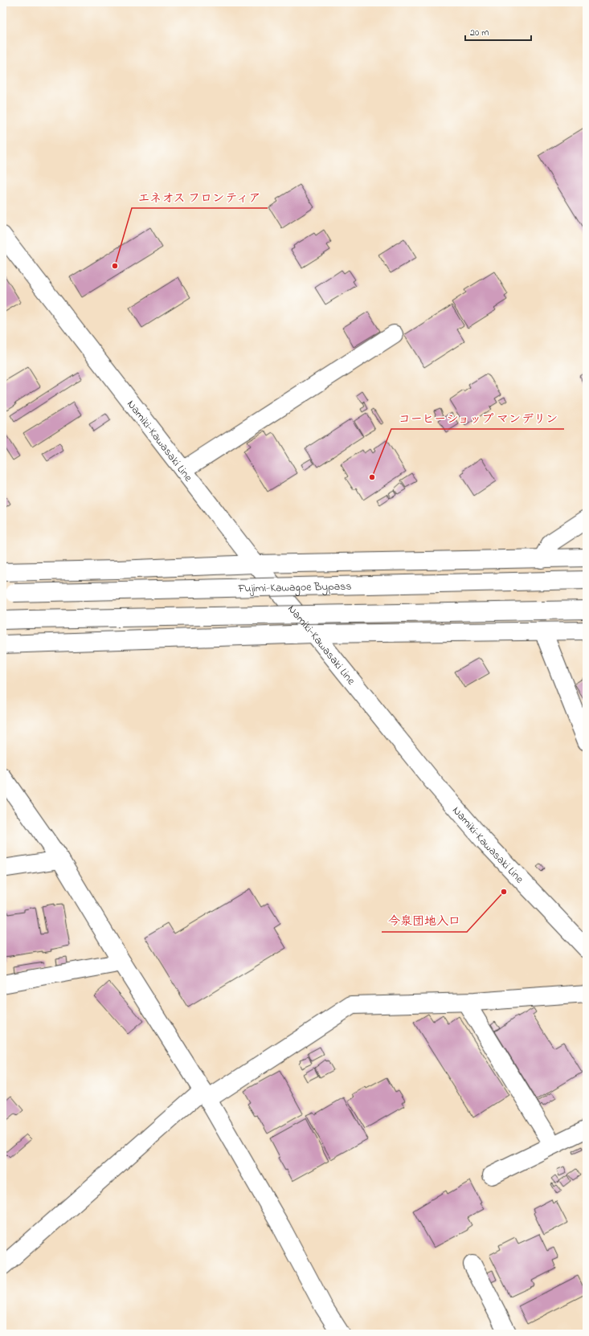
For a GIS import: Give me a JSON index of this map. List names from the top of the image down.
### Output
{
  "streets": {
    "main road": ["Namiki-Kawasaki Line", "Fujimi-Kawagoe Bypass"]
  },
  "places": ["エネオス フロンティア", "コーヒーショップ マンデリン", "今泉団地入口"],
  "scale_bar": "20 m"
}
